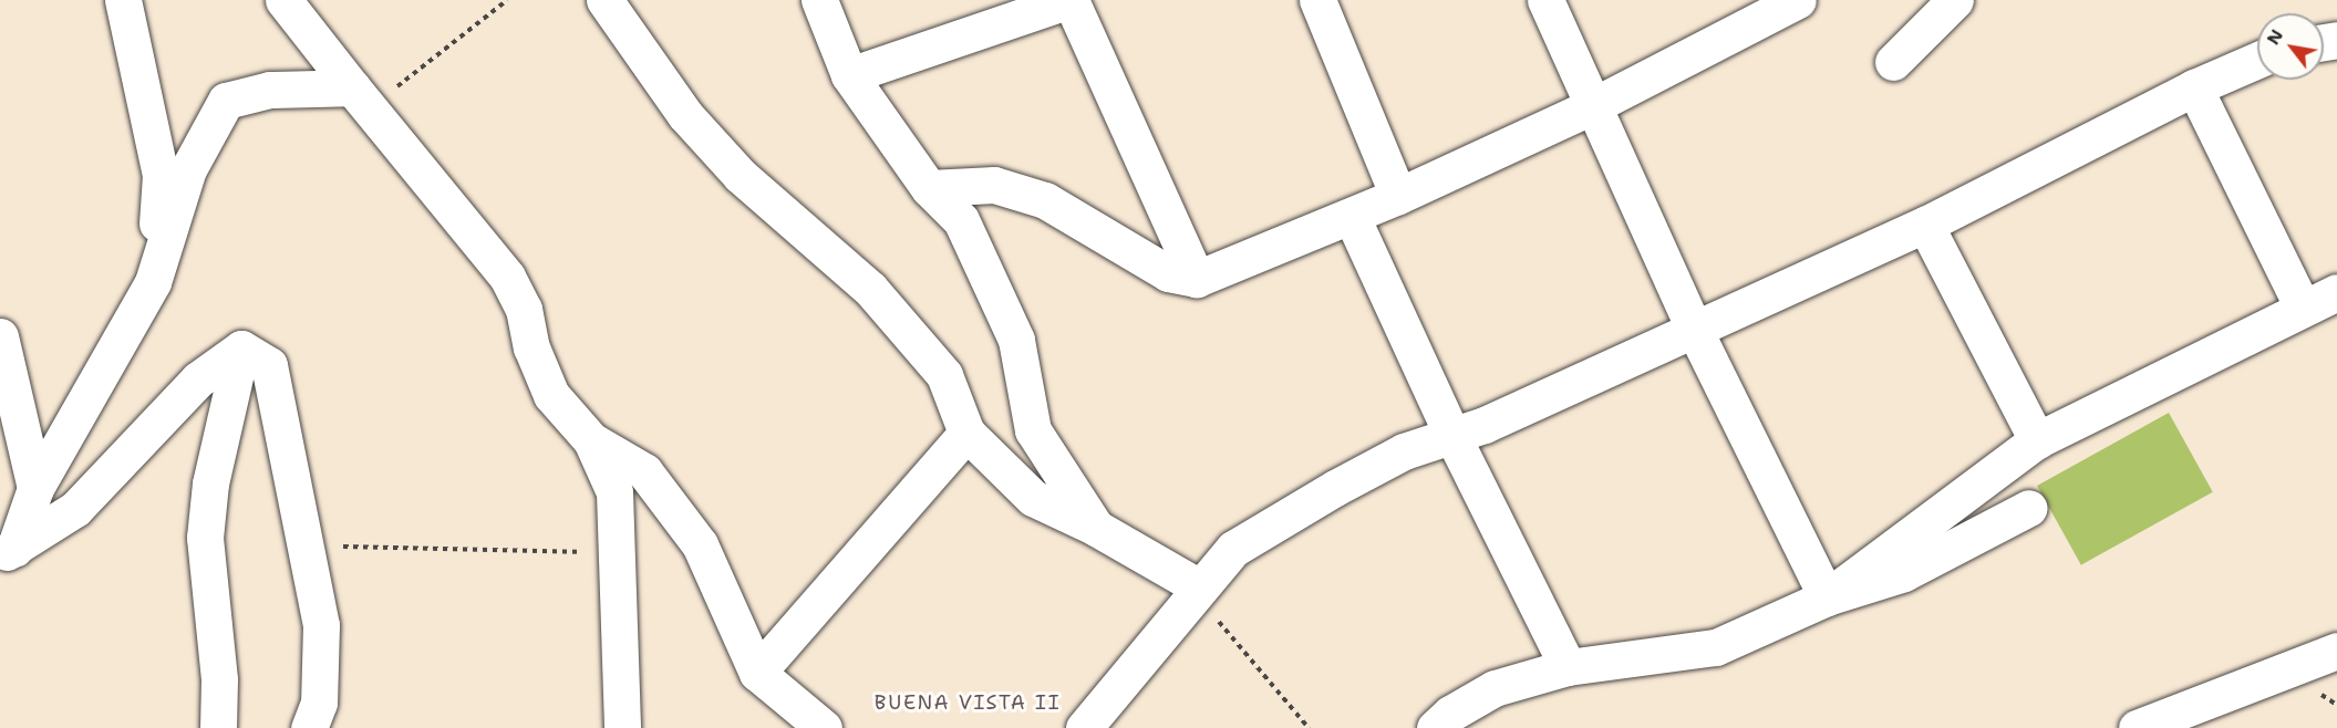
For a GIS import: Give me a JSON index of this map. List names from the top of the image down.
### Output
{
  "districts": ["BUENA VISTA II"],
  "north": "top left"
}
